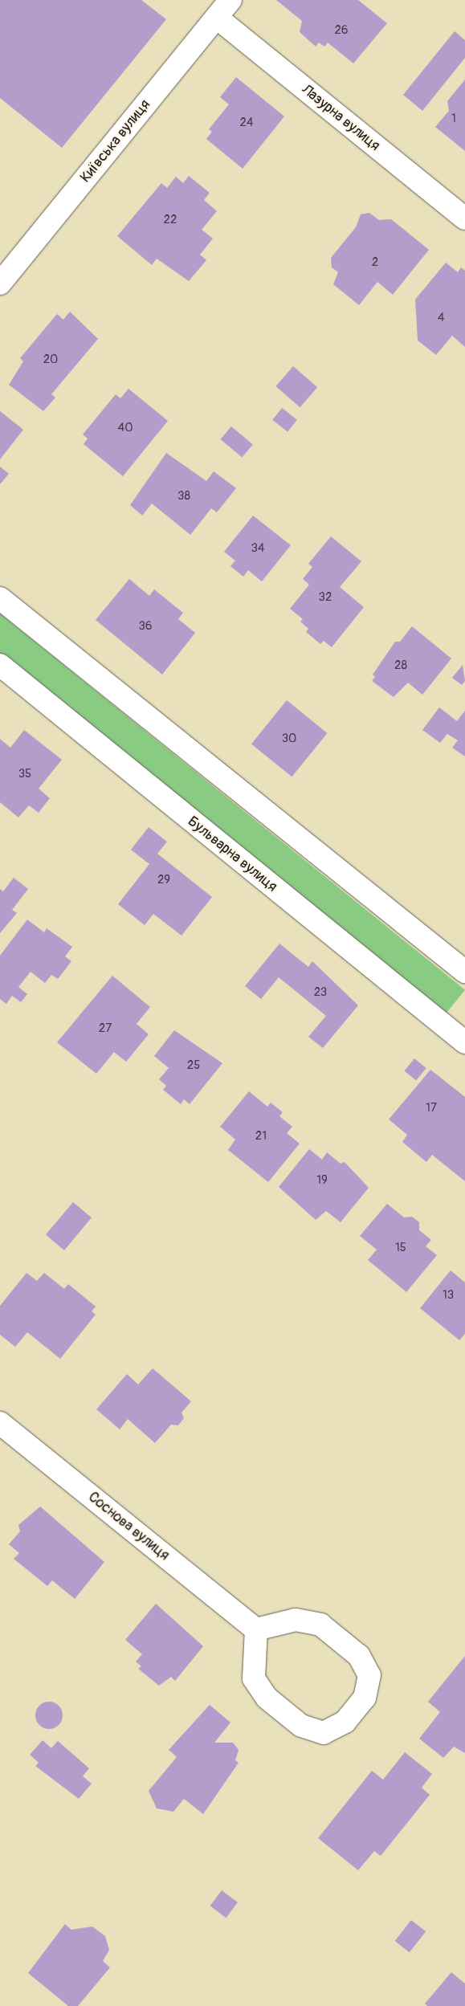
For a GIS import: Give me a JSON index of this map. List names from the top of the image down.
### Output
{
  "streets": {
    "street": [
      "Лазурна вулиця",
      "Київська вулиця",
      "Бульварна вулиця",
      "Соснова вулиця"
    ]
  },
  "crossings": [
    ["Лазурна вулиця", "Київська вулиця"]
  ],
  "house_numbers": [
    "26",
    "1",
    "24",
    "22",
    "2",
    "4",
    "20",
    "40",
    "38",
    "34",
    "32",
    "36",
    "28",
    "30",
    "35",
    "29",
    "23",
    "27",
    "25",
    "17",
    "21",
    "19",
    "15",
    "13"
  ]
}
